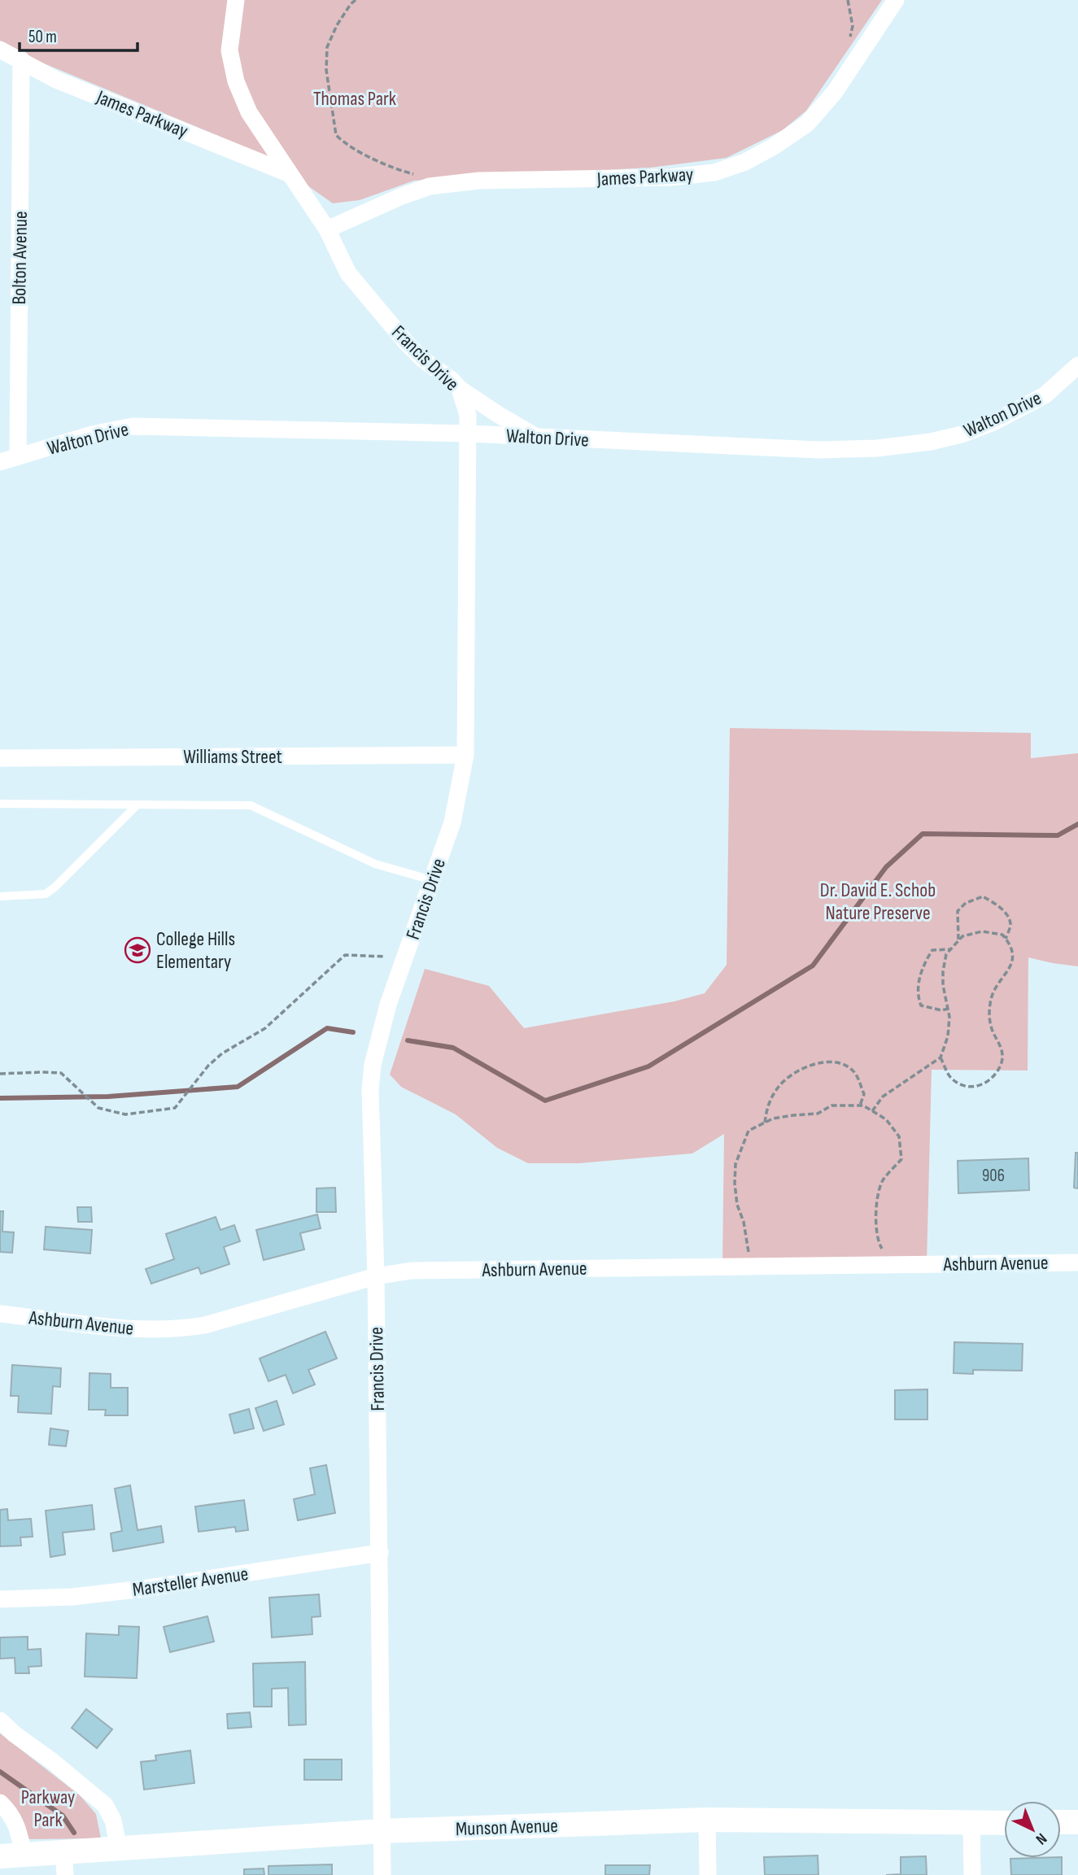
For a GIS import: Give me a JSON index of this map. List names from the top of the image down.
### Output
{
  "streets": {
    "street": [
      "James Parkway",
      "Bolton Avenue",
      "Francis Drive",
      "Walton Drive",
      "Williams Street",
      "Ashburn Avenue",
      "Marsteller Avenue",
      "Munson Avenue"
    ]
  },
  "crossings": [
    ["James Parkway", "Bolton Avenue"],
    ["James Parkway", "Francis Drive"],
    ["Bolton Avenue", "Walton Drive"],
    ["Francis Drive", "Walton Drive"],
    ["Francis Drive", "Williams Street"],
    ["Francis Drive", "Ashburn Avenue"],
    ["Francis Drive", "Marsteller Avenue"],
    ["Francis Drive", "Munson Avenue"]
  ],
  "parks": ["Thomas Park", "Dr. David E. Schob Nature Preserve", "Parkway Park"],
  "places": {
    "school or university": ["College Hills Elementary"]
  },
  "house_numbers": ["906"],
  "scale_bar": "50 m",
  "north": "bottom right"
}
